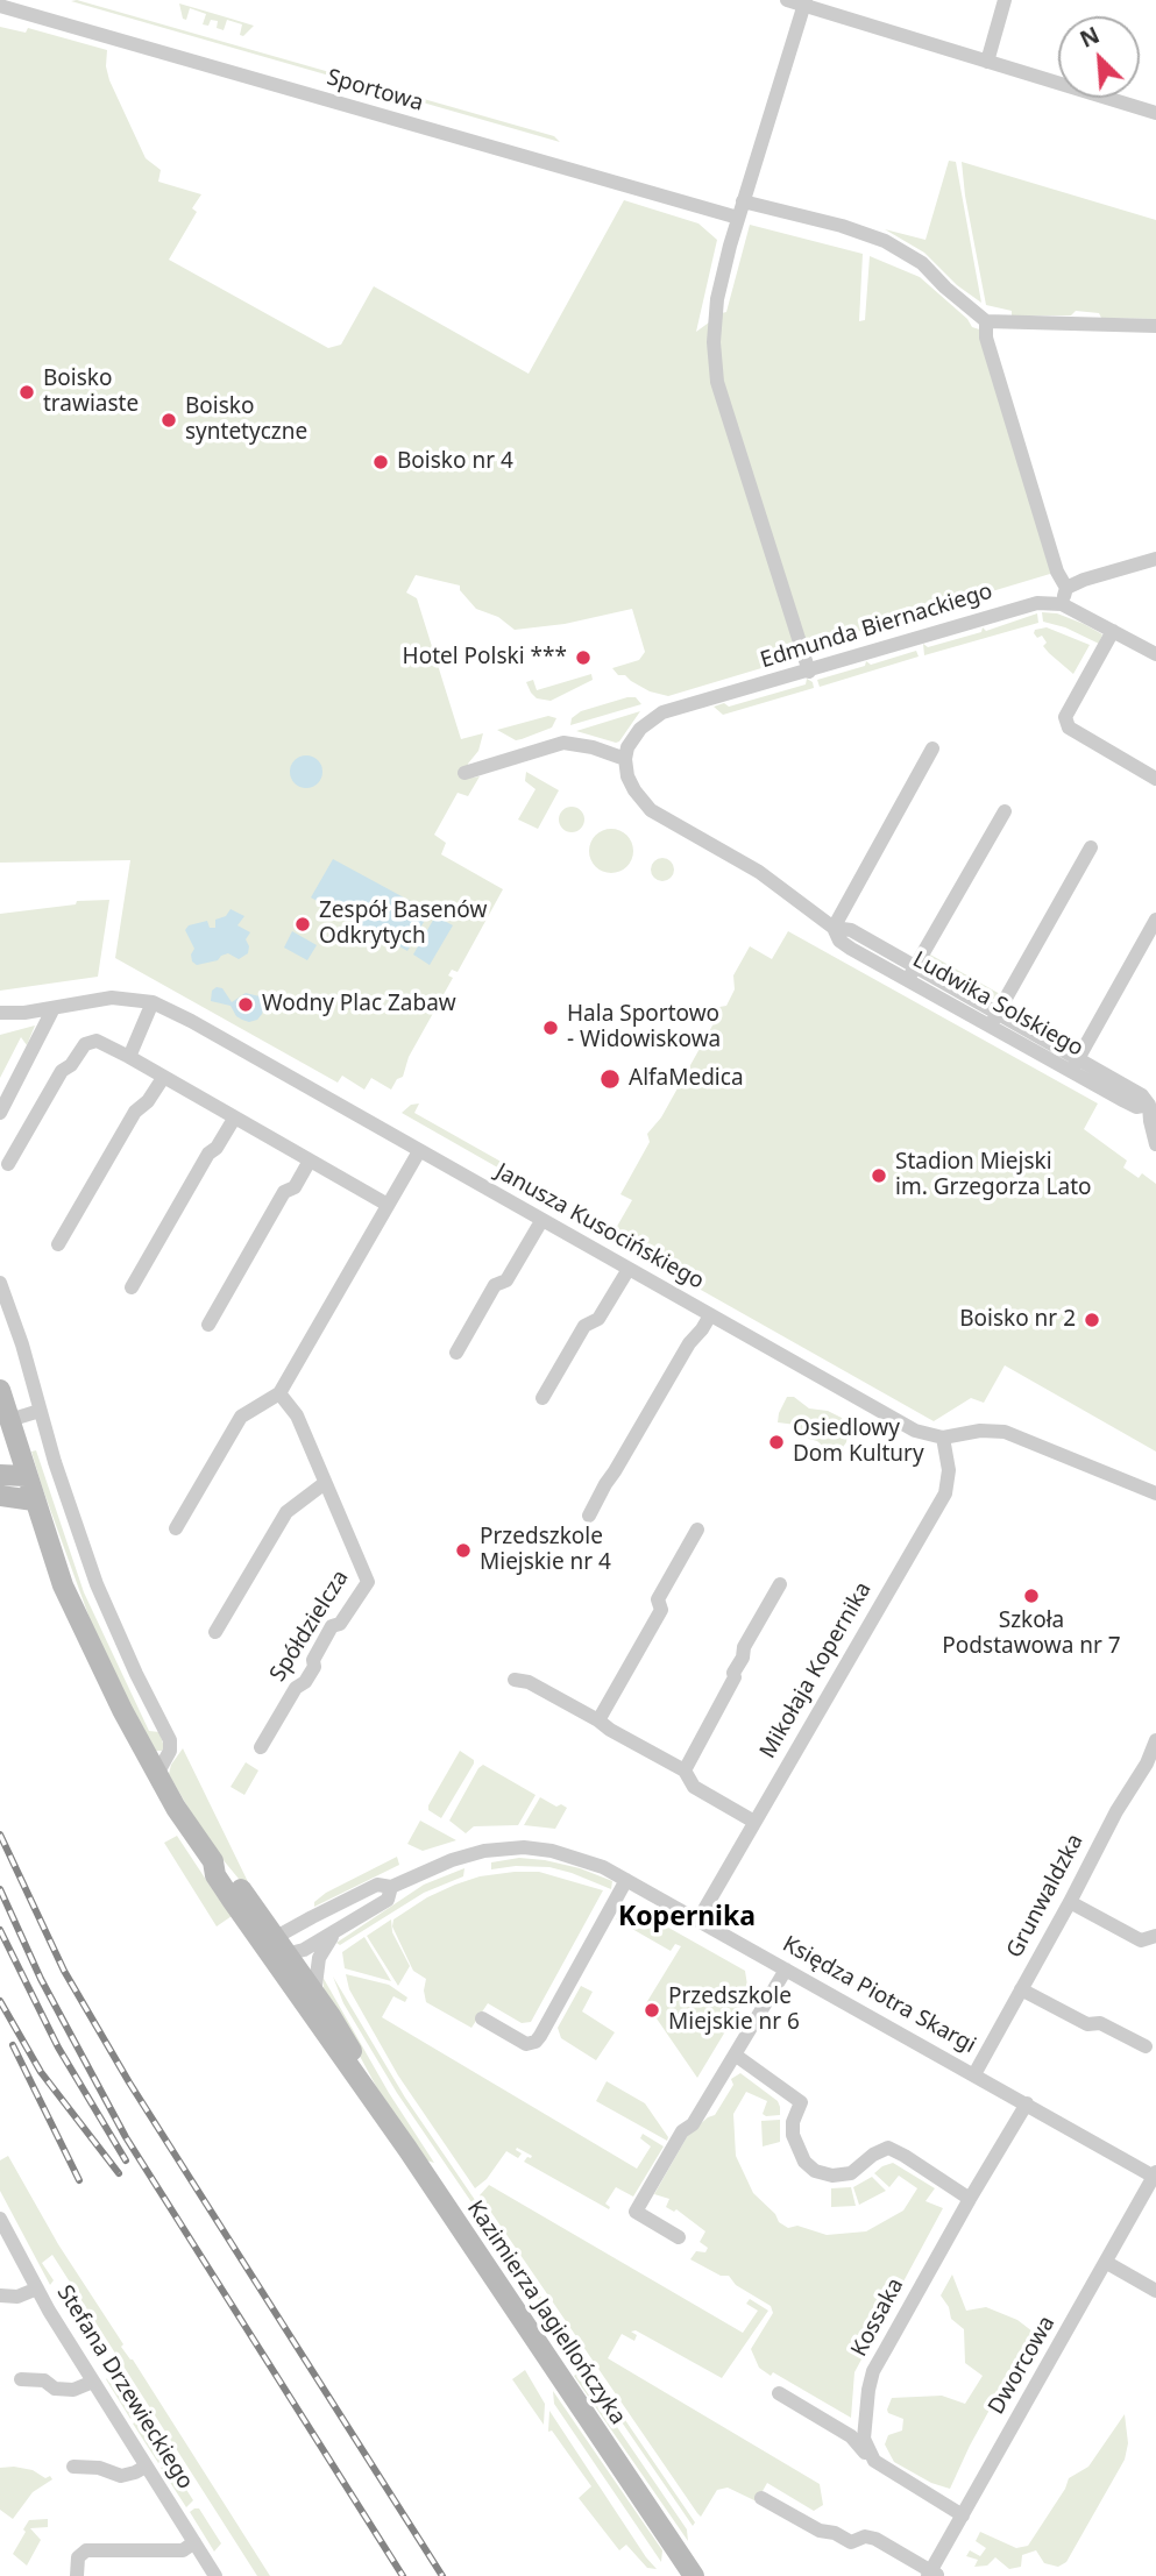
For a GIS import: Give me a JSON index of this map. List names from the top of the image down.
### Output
{
  "streets": {
    "main road": ["Kazimierza Jagiellończyka"],
    "street": [
      "Sportowa",
      "Edmunda Biernackiego",
      "Ludwika Solskiego",
      "Janusza Kusocińskiego",
      "Spółdzielcza",
      "Mikołaja Kopernika",
      "Grunwaldzka",
      "Księdza Piotra Skargi",
      "Kossaka",
      "Dworcowa",
      "Stefana Drzewieckiego"
    ]
  },
  "crossings": [
    ["Edmunda Biernackiego", "Ludwika Solskiego"],
    ["Janusza Kusocińskiego", "Mikołaja Kopernika"],
    ["Mikołaja Kopernika", "Księdza Piotra Skargi"],
    ["Grunwaldzka", "Księdza Piotra Skargi"],
    ["Księdza Piotra Skargi", "Kazimierza Jagiellończyka"],
    ["Księdza Piotra Skargi", "Kossaka"],
    ["Księdza Piotra Skargi", "Dworcowa"]
  ],
  "districts": ["Kopernika"],
  "places": [
    "Boisko trawiaste",
    "Boisko syntetyczne",
    "Boisko nr 4",
    "Hotel Polski ***",
    "Zespół Basenów Odkrytych",
    "Wodny Plac Zabaw",
    "Hala Sportowo - Widowiskowa",
    "AlfaMedica",
    "Stadion Miejski im. Grzegorza Lato",
    "Boisko nr 2",
    "Osiedlowy Dom Kultury",
    "Przedszkole Miejskie nr 4",
    "Szkoła Podstawowa nr 7",
    "Przedszkole Miejskie nr 6"
  ],
  "north": "top left"
}
